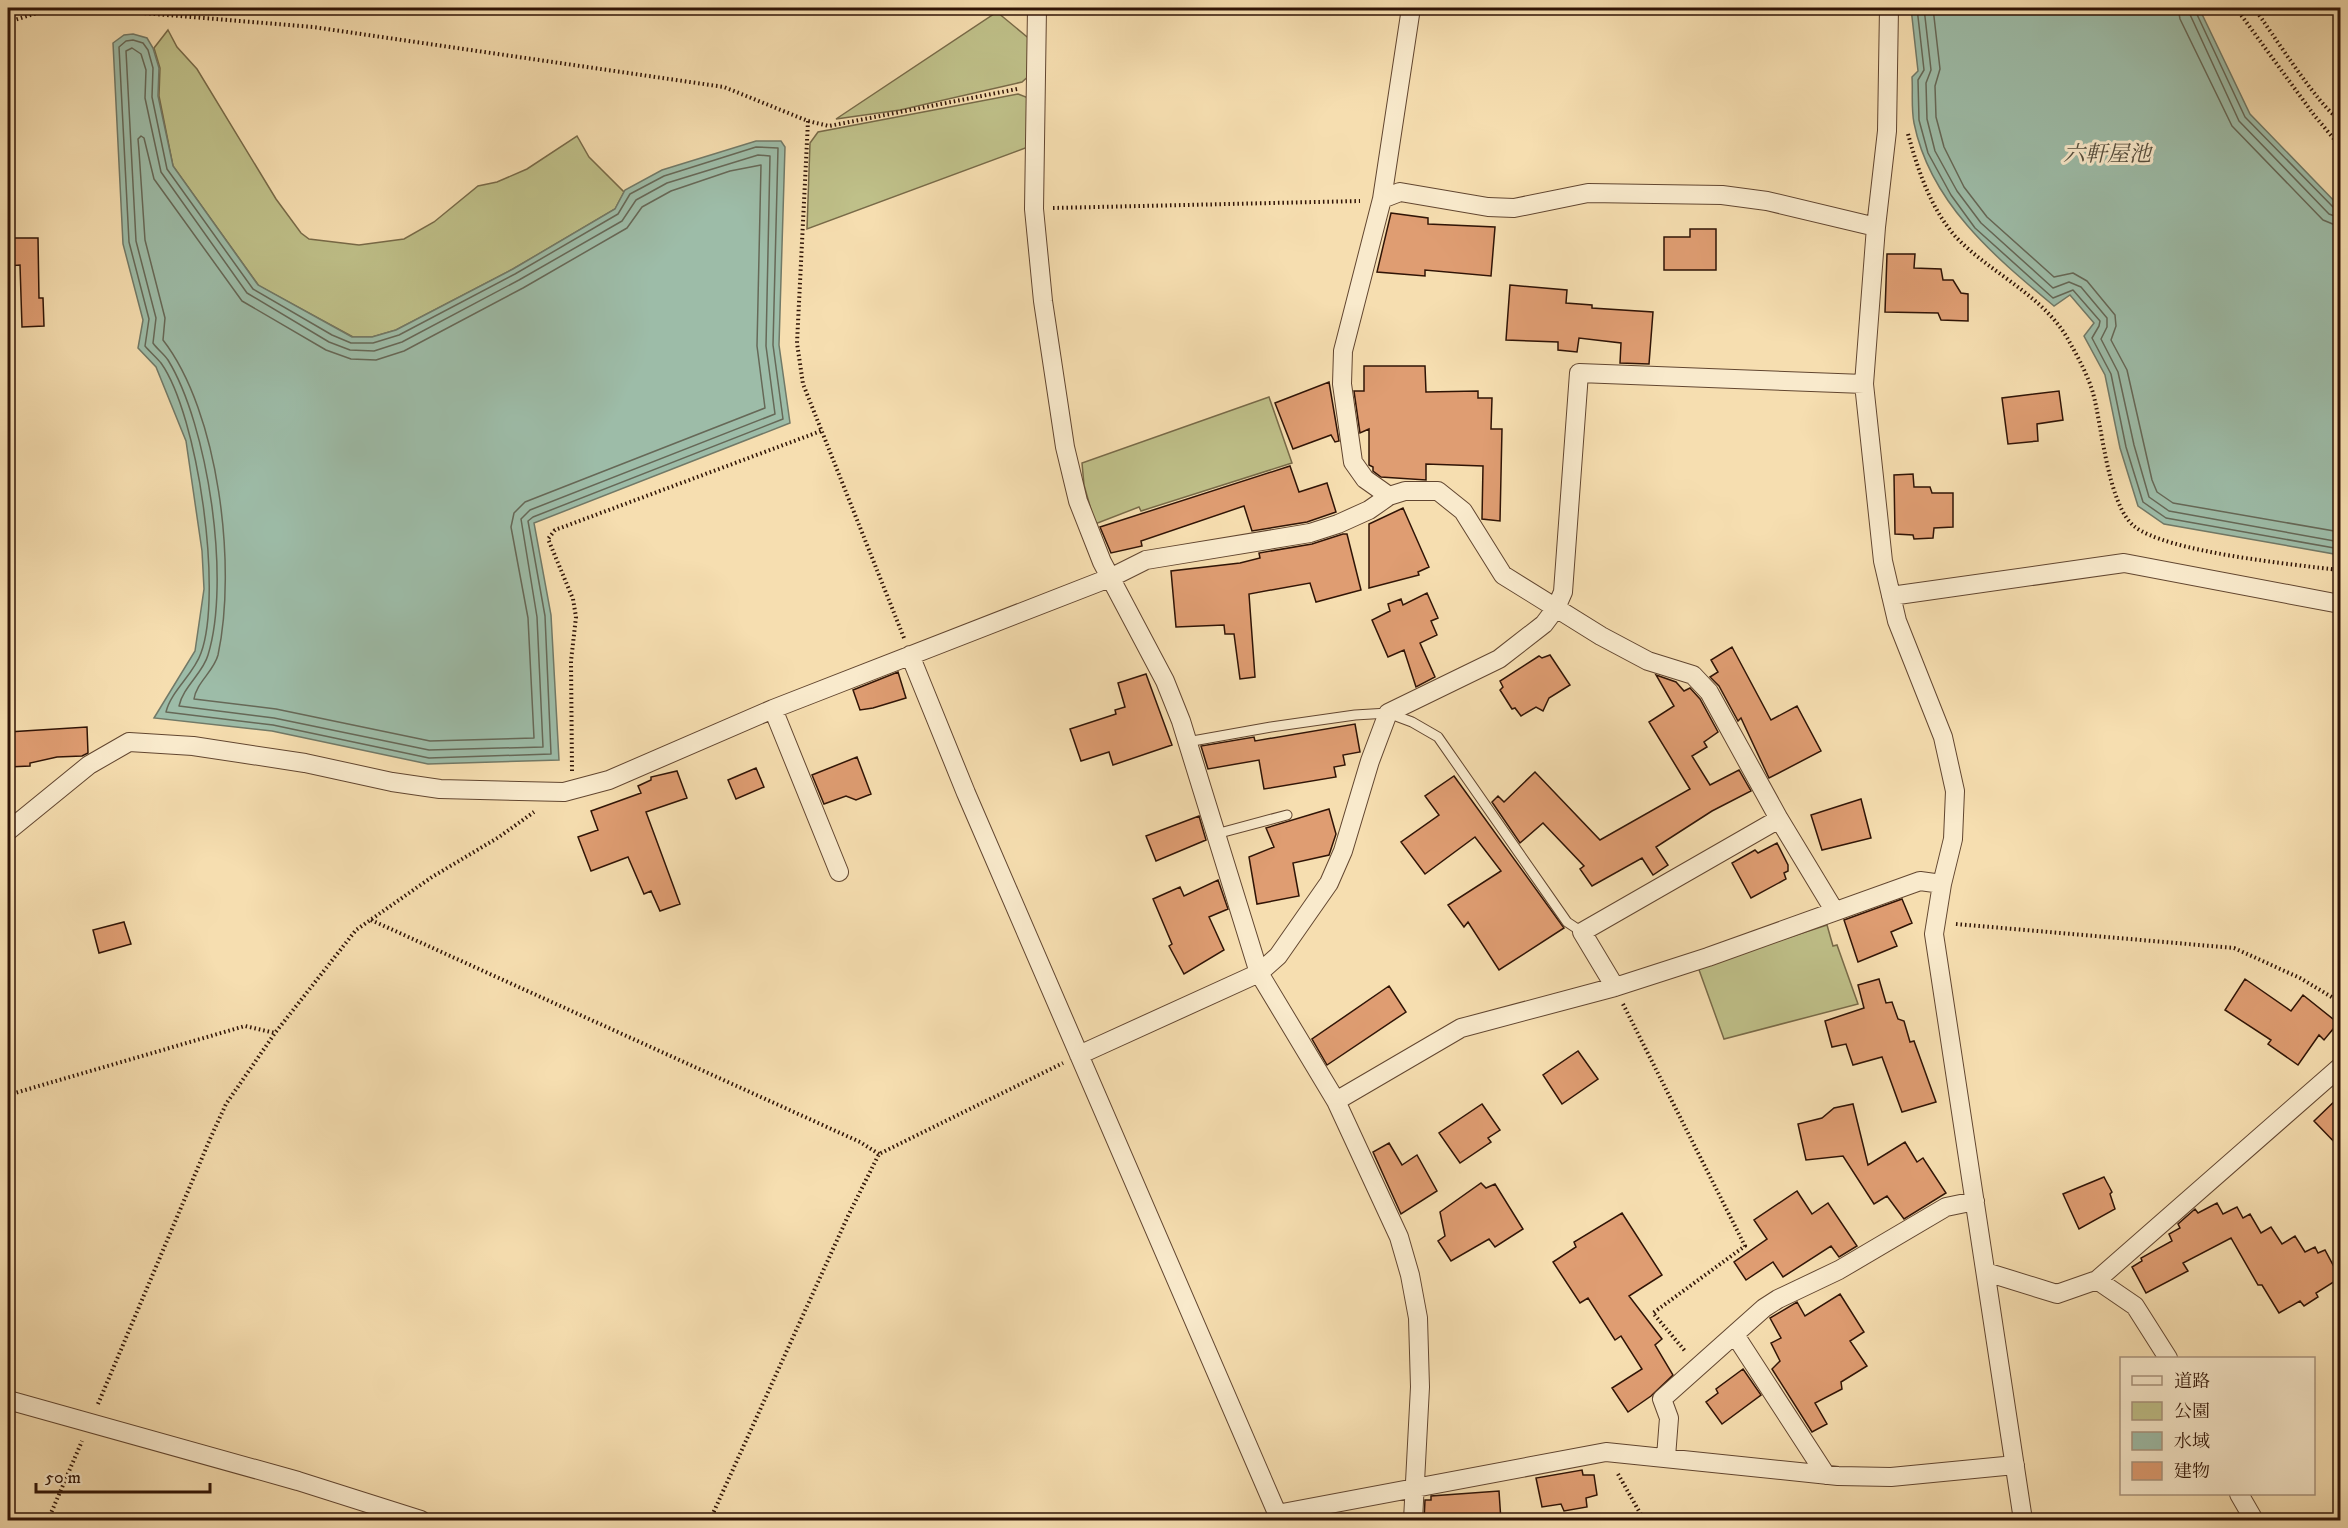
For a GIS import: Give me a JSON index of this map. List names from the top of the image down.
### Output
{
  "water": ["六軒屋池"],
  "legend": [
    "道路",
    "公園",
    "水域",
    "建物"
  ],
  "scale_bar": "50 m"
}
